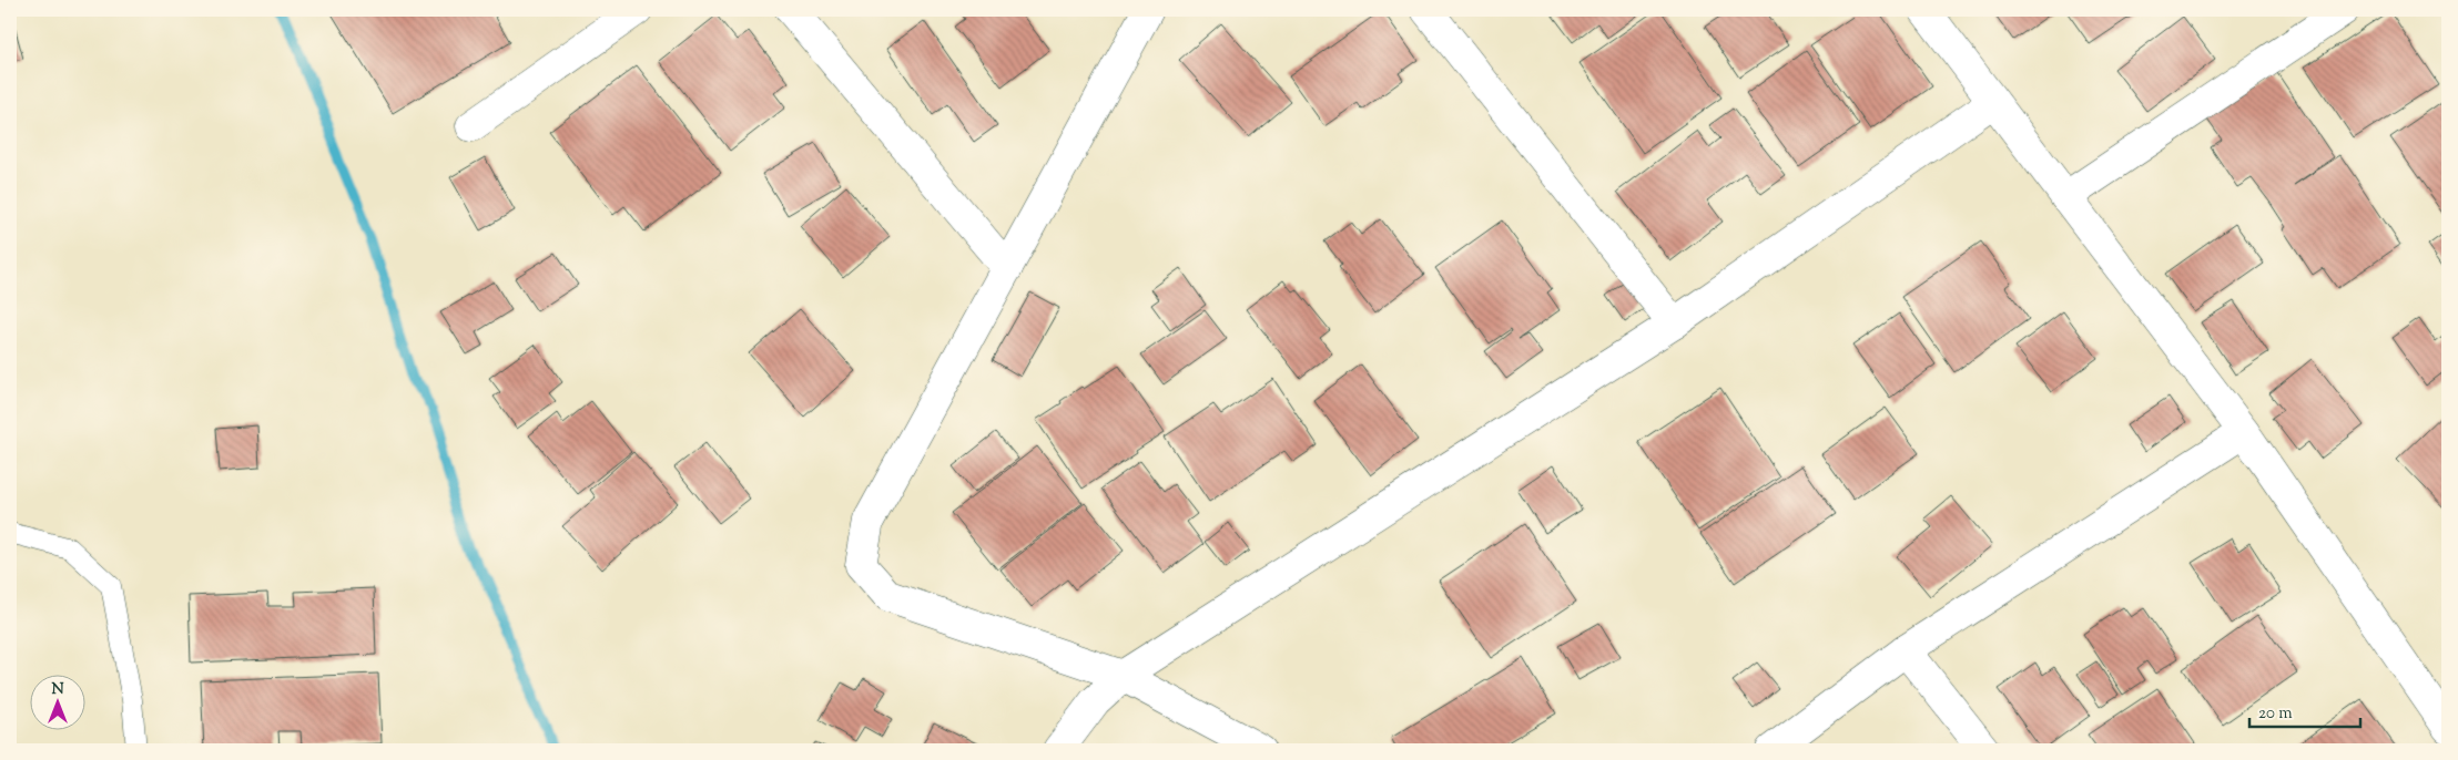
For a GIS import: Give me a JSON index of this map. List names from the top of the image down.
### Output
{
  "scale_bar": "20 m",
  "north": "top"
}
